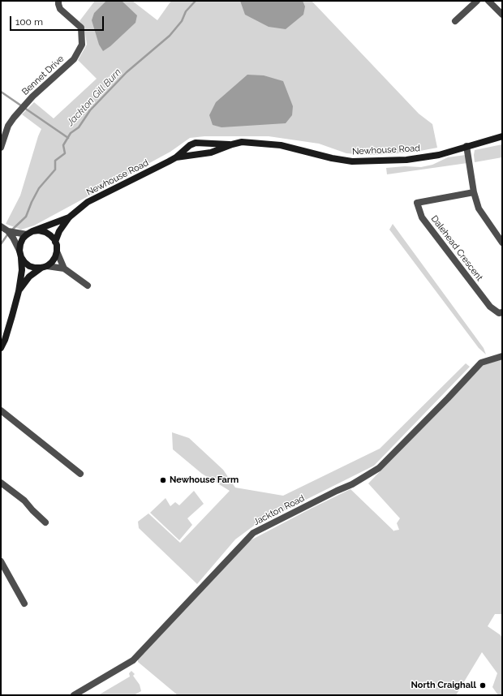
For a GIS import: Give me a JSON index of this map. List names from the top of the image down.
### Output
{
  "streets": {
    "street": [
      "Bennet Drive",
      "Newhouse Road",
      "Dalehead Crescent",
      "Jackton Road"
    ]
  },
  "water": ["Jackton Gill Burn"],
  "places": ["Newhouse Farm", "North Craighall"],
  "scale_bar": "100 m"
}
